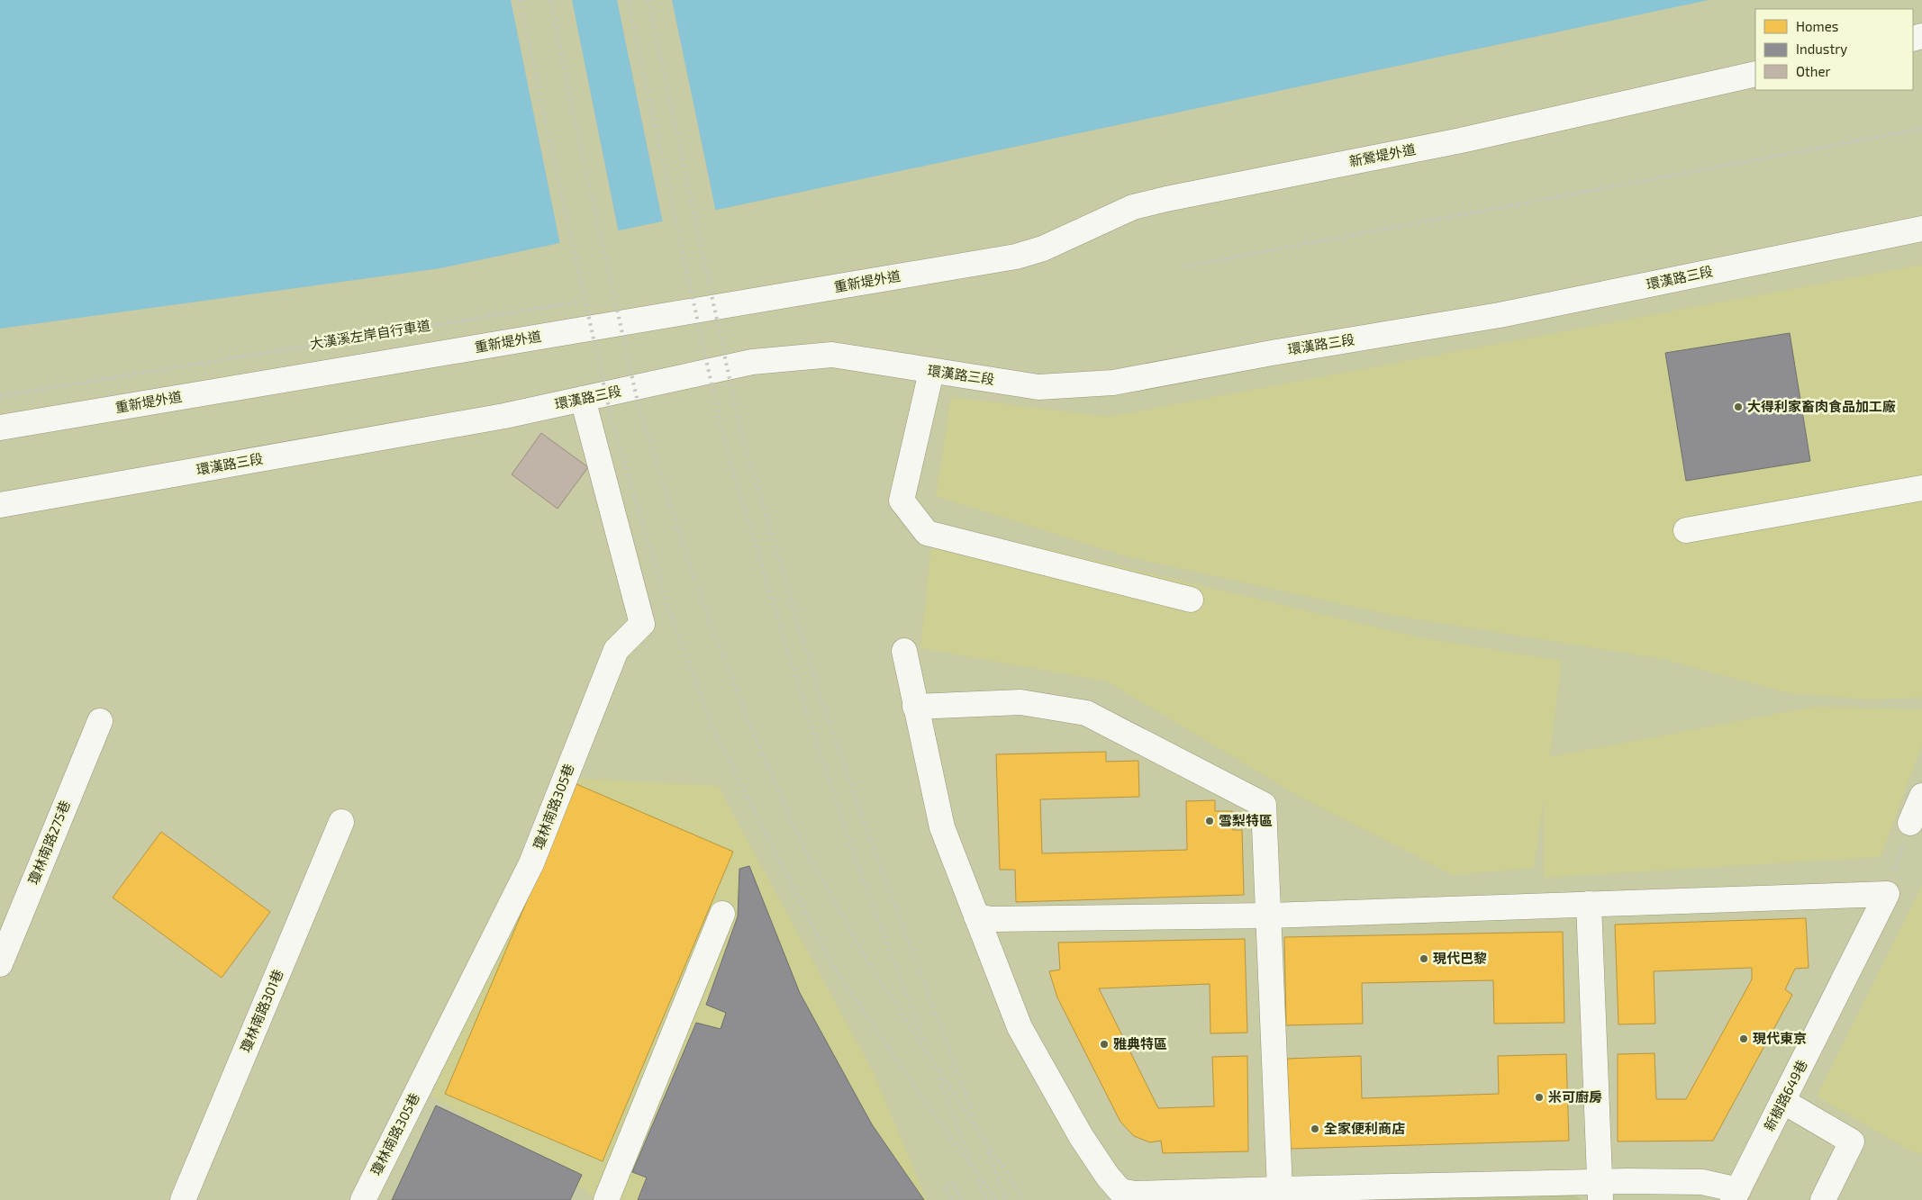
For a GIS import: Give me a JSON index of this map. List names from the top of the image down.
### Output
{
  "streets": {
    "street": [
      "新鶯堤外道",
      "環漢路三段",
      "重新堤外道",
      "瓊林南路305巷",
      "瓊林南路275巷",
      "瓊林南路301巷",
      "新樹路649巷"
    ],
    "path": ["大漢溪左岸自行車道"]
  },
  "crossings": [
    ["新鶯堤外道", "重新堤外道"],
    ["環漢路三段", "瓊林南路305巷"]
  ],
  "places": [
    "大得利家畜肉食品加工廠",
    "雪梨特區",
    "現代巴黎",
    "現代東京",
    "雅典特區",
    "米可廚房",
    "全家便利商店"
  ],
  "legend": ["Homes", "Industry", "Other"]
}
